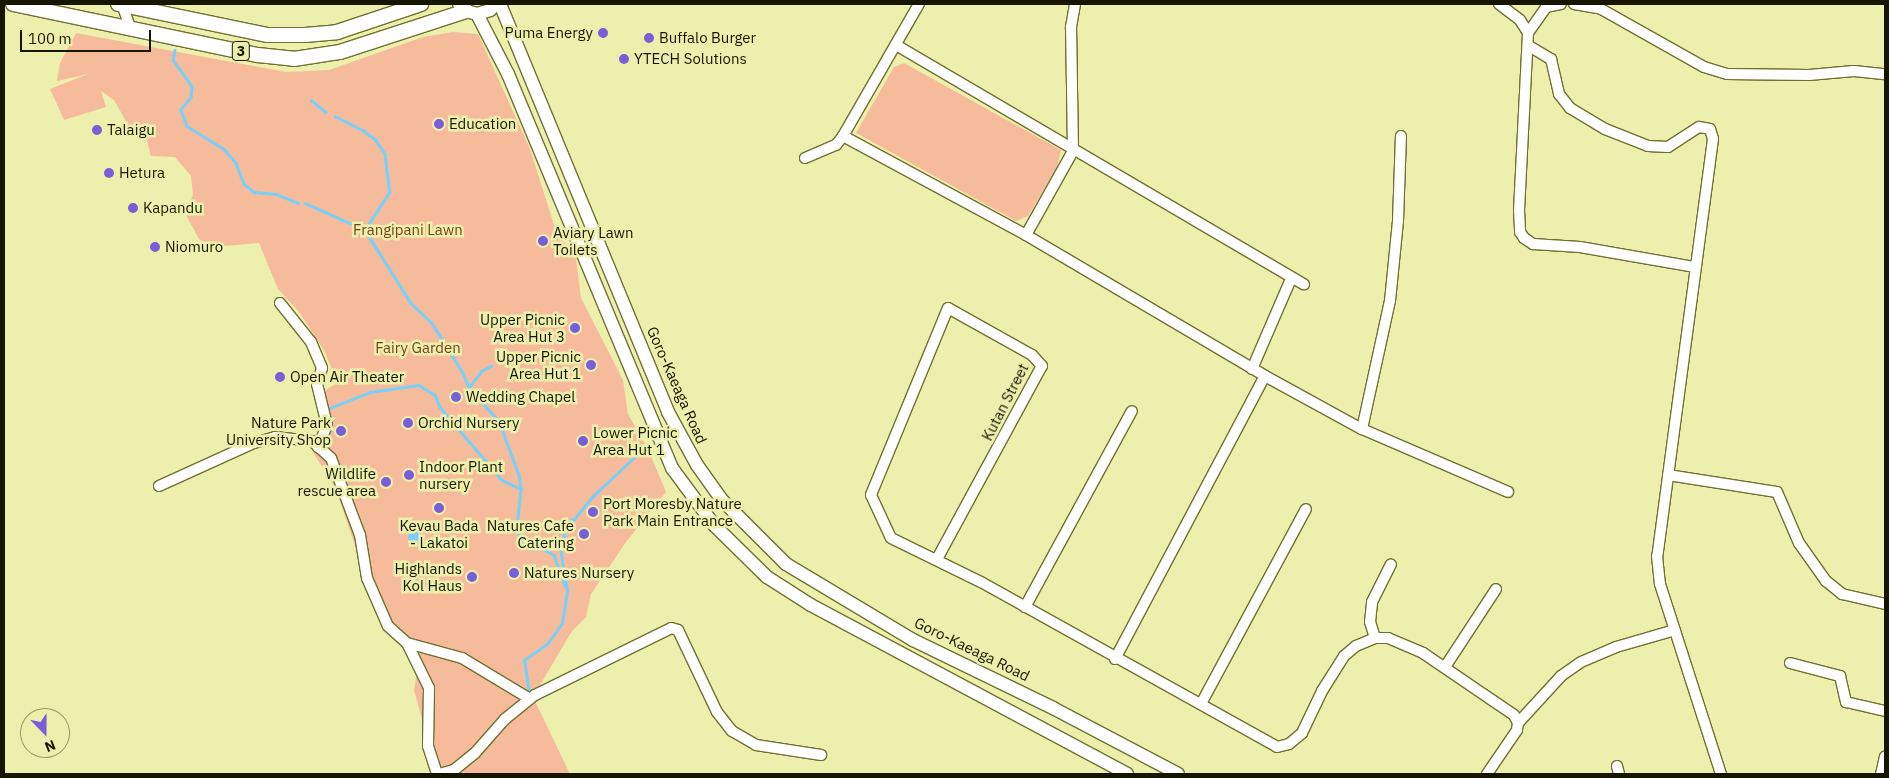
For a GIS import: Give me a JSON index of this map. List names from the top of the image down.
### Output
{
  "streets": {
    "highway": ["3"],
    "main road": ["Goro-Kaeaga Road"],
    "street": ["Kutan Street"]
  },
  "parks": ["Frangipani Lawn", "Fairy Garden"],
  "places": [
    "Puma Energy",
    "Buffalo Burger",
    "YTECH Solutions",
    "Education",
    "Talaigu",
    "Hetura",
    "Kapandu",
    "Aviary Lawn Toilets",
    "Niomuro",
    "Upper Picnic Area Hut 3",
    "Upper Picnic Area Hut 1",
    "Open Air Theater",
    "Wedding Chapel",
    "Orchid Nursery",
    "Nature Park University Shop",
    "Lower Picnic Area Hut 1",
    "Indoor Plant nursery",
    "Wildlife rescue area",
    "Kevau Bada - Lakatoi",
    "Port Moresby Nature Park Main Entrance",
    "Natures Cafe Catering",
    "Natures Nursery",
    "Highlands Kol Haus"
  ],
  "scale_bar": "100 m",
  "north": "bottom"
}
